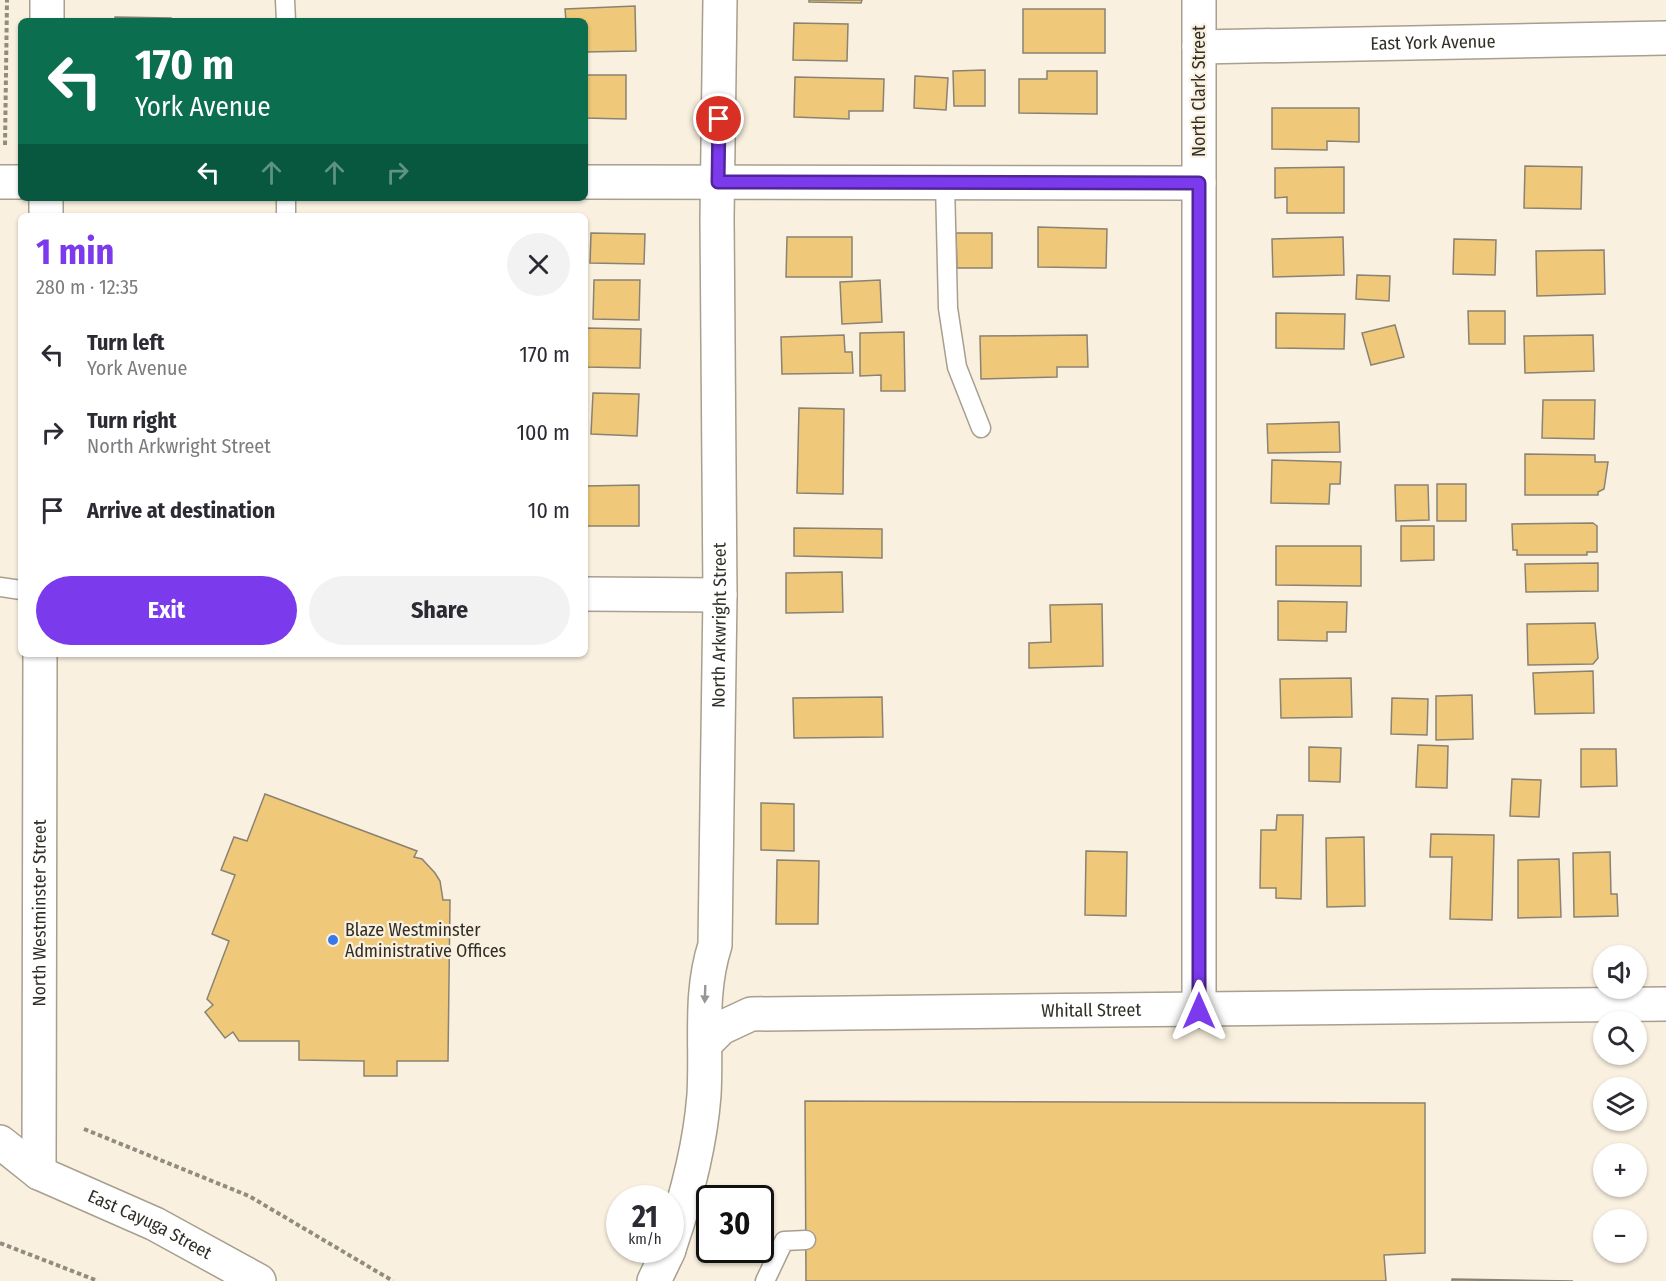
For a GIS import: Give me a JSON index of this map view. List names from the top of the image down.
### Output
{
  "streets": {
    "street": [
      "East York Avenue",
      "North Clark Street",
      "North Arkwright Street",
      "North Westminster Street",
      "Whitall Street",
      "East Cayuga Street"
    ]
  },
  "crossings": [
    ["East York Avenue", "North Clark Street"],
    ["North Clark Street", "Whitall Street"],
    ["North Arkwright Street", "Whitall Street"],
    ["North Westminster Street", "East Cayuga Street"]
  ],
  "one_way": ["North Arkwright Street"],
  "places": ["Blaze Westminster Administrative Offices"],
  "page": {
    "turn": ["170 m", "York Avenue"],
    "heading": ["1 min", "280 m · 12:35"],
    "list": [
      {
        "name": "Turn left",
        "note": "York Avenue",
        "value": "170 m"
      },
      {
        "name": "Turn right",
        "note": "North Arkwright Street",
        "value": "100 m"
      },
      {
        "name": "Arrive at destination",
        "value": "10 m"
      }
    ],
    "buttons": ["Exit", "Share"],
    "map_buttons": ["+", "−"],
    "speed": "21 km/h",
    "limit": "30"
  }
}
